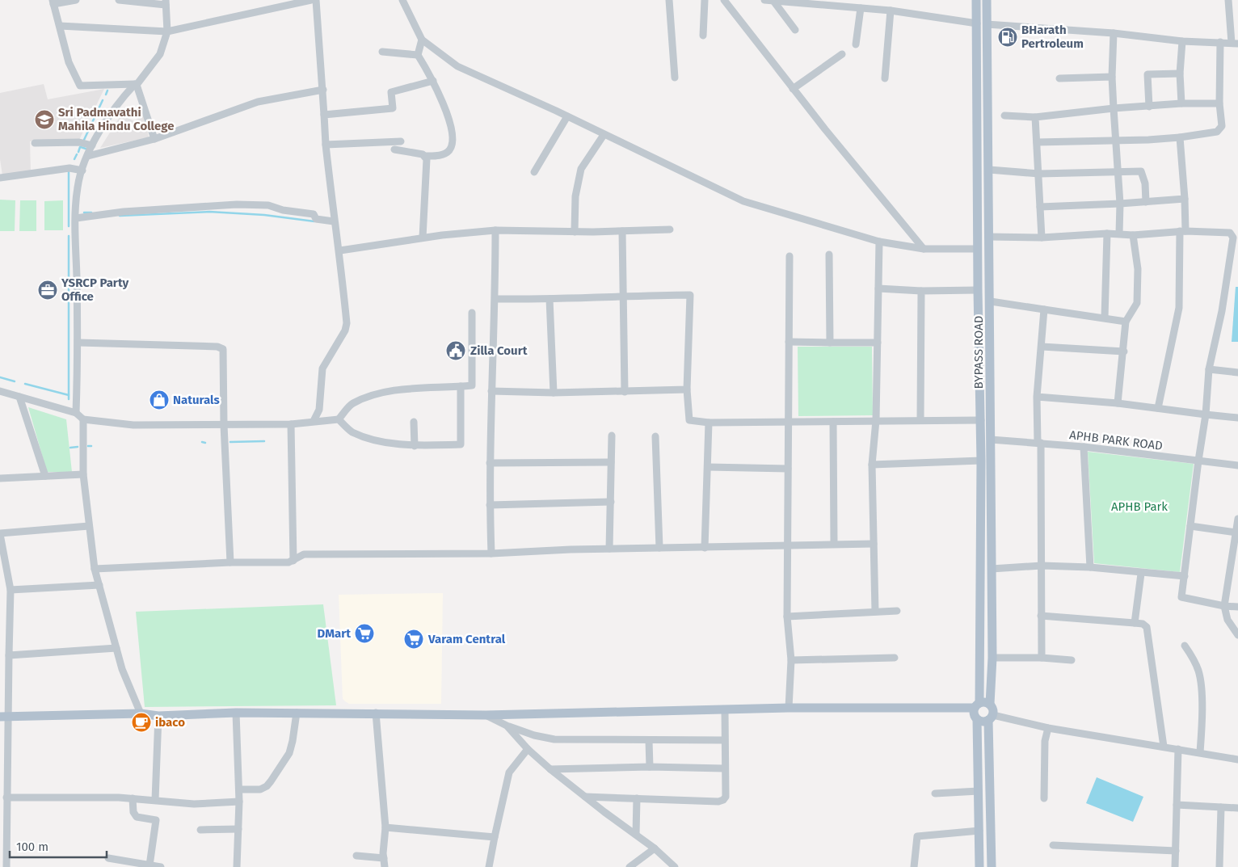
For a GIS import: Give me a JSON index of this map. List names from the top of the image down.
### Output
{
  "streets": {
    "main road": ["BYPASS ROAD"],
    "street": ["APHB PARK ROAD"]
  },
  "crossings": [
    ["BYPASS ROAD", "APHB PARK ROAD"]
  ],
  "parks": ["APHB Park"],
  "places": {
    "fuel station": ["BHarath Pertroleum"],
    "school or university": ["Sri Padmavathi Mahila Hindu College"],
    "office": ["YSRCP Party Office"],
    "public building": ["Zilla Court"],
    "shop": ["Naturals"],
    "supermarket": ["DMart", "Varam Central"],
    "cafe": ["ibaco"]
  },
  "scale_bar": "100 m"
}
